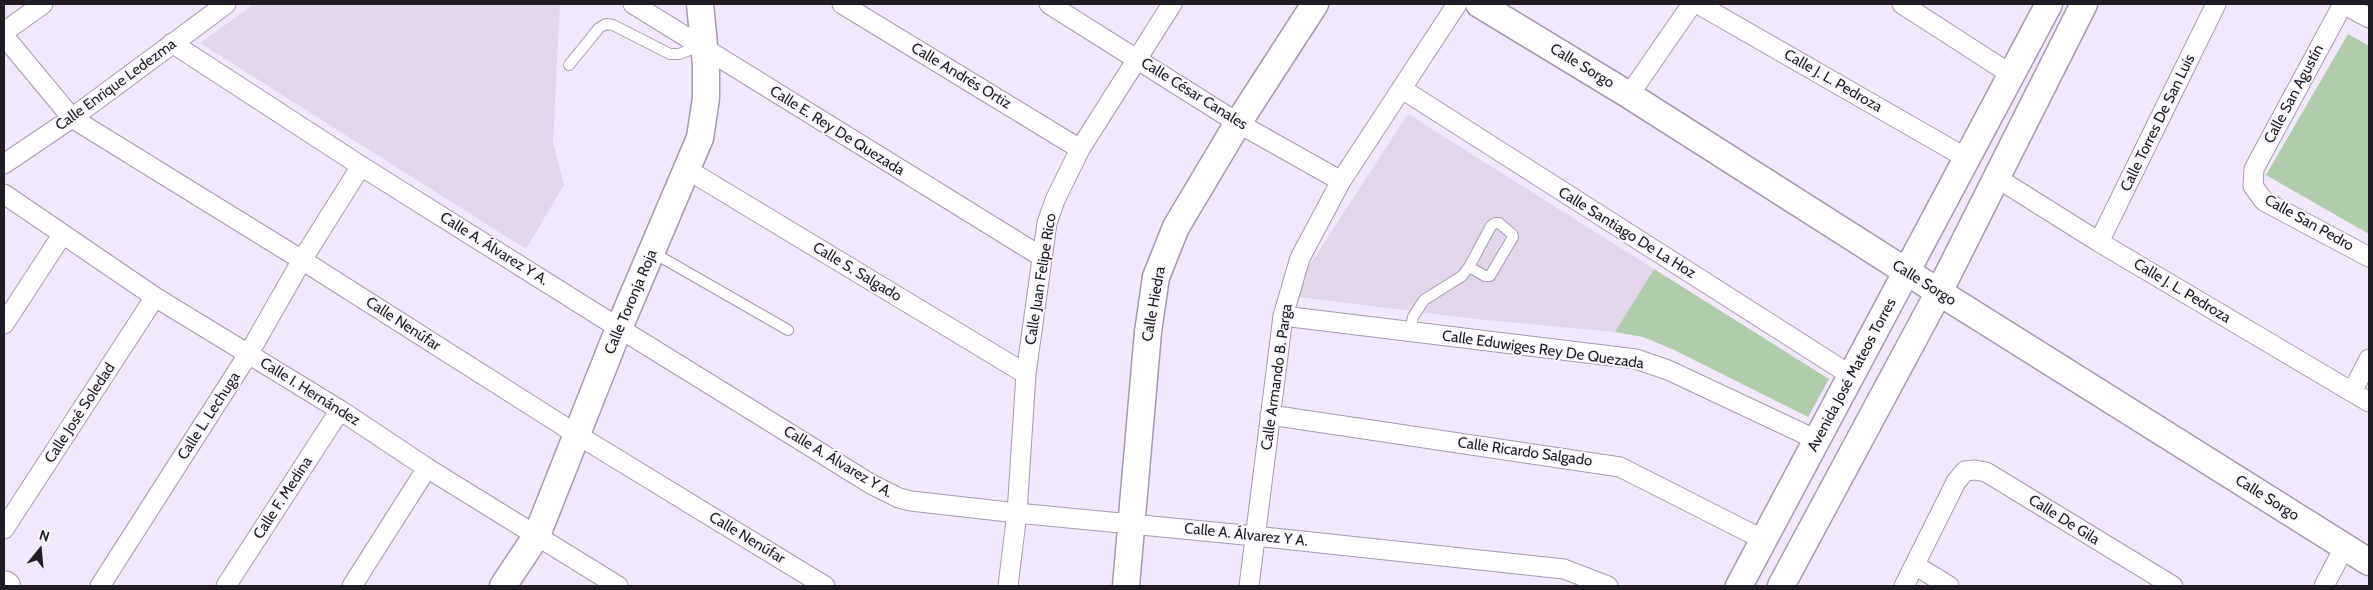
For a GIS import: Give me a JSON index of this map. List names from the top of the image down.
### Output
{
  "streets": {
    "street": [
      "Calle Sorgo",
      "Calle Andrés Ortiz",
      "Calle J. L. Pedroza",
      "Calle Enrique Ledezma",
      "Calle César Canales",
      "Calle San Agustín",
      "Calle Torres De San Luis",
      "Calle E. Rey De Quezada",
      "Calle San Pedro",
      "Calle Santiago De La Hoz",
      "Calle A. Álvarez Y A.",
      "Calle S. Salgado",
      "Calle Juan Felipe Rico",
      "Calle Toronja Roja",
      "Calle Hiedra",
      "Calle Nenúfar",
      "Calle Eduwiges Rey De Quezada",
      "Avenida José Mateos Torres",
      "Calle Armando B. Parga",
      "Calle I. Hernández",
      "Calle José Soledad",
      "Calle L. Lechuga",
      "Calle Ricardo Salgado",
      "Calle F. Medina",
      "Calle De Gila"
    ]
  },
  "crossings": [
    ["Calle Sorgo", "Avenida José Mateos Torres"],
    ["Calle Andrés Ortiz", "Calle Juan Felipe Rico"],
    ["Calle J. L. Pedroza", "Calle Torres De San Luis"],
    ["Calle J. L. Pedroza", "Avenida José Mateos Torres"],
    ["Calle Enrique Ledezma", "Calle A. Álvarez Y A."],
    ["Calle Enrique Ledezma", "Calle Nenúfar"],
    ["Calle César Canales", "Calle Juan Felipe Rico"],
    ["Calle César Canales", "Calle Hiedra"],
    ["Calle César Canales", "Calle Armando B. Parga"],
    ["Calle San Agustín", "Calle San Pedro"],
    ["Calle E. Rey De Quezada", "Calle Juan Felipe Rico"],
    ["Calle E. Rey De Quezada", "Calle Toronja Roja"],
    ["Calle Santiago De La Hoz", "Avenida José Mateos Torres"],
    ["Calle Santiago De La Hoz", "Calle Armando B. Parga"],
    ["Calle A. Álvarez Y A.", "Calle Juan Felipe Rico"],
    ["Calle A. Álvarez Y A.", "Calle Toronja Roja"],
    ["Calle A. Álvarez Y A.", "Calle Hiedra"],
    ["Calle A. Álvarez Y A.", "Calle Armando B. Parga"],
    ["Calle A. Álvarez Y A.", "Calle L. Lechuga"],
    ["Calle S. Salgado", "Calle Juan Felipe Rico"],
    ["Calle S. Salgado", "Calle Toronja Roja"],
    ["Calle Toronja Roja", "Calle Nenúfar"],
    ["Calle Toronja Roja", "Calle I. Hernández"],
    ["Calle Nenúfar", "Calle L. Lechuga"],
    ["Calle Eduwiges Rey De Quezada", "Avenida José Mateos Torres"],
    ["Calle Eduwiges Rey De Quezada", "Calle Armando B. Parga"],
    ["Avenida José Mateos Torres", "Calle Ricardo Salgado"],
    ["Calle Armando B. Parga", "Calle Ricardo Salgado"],
    ["Calle I. Hernández", "Calle José Soledad"],
    ["Calle I. Hernández", "Calle L. Lechuga"],
    ["Calle I. Hernández", "Calle F. Medina"]
  ],
  "north": "top"
}
